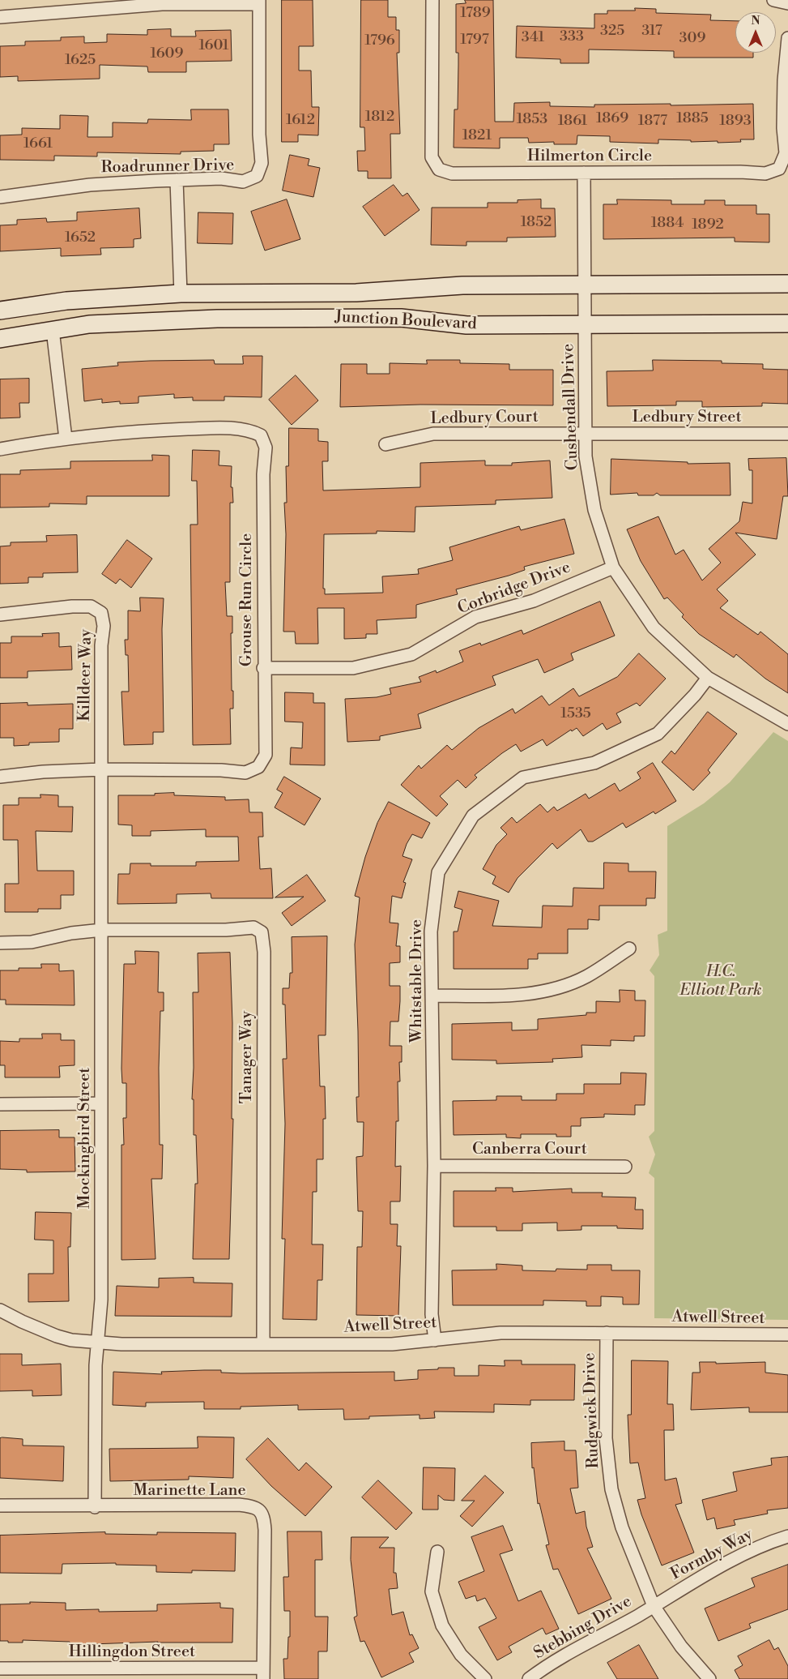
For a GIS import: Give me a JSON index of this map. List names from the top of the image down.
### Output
{
  "streets": {
    "main road": ["Junction Boulevard"],
    "street": [
      "Hilmerton Circle",
      "Roadrunner Drive",
      "Cushendall Drive",
      "Ledbury Street",
      "Ledbury Court",
      "Corbridge Drive",
      "Grouse Run Circle",
      "Killdeer Way",
      "Whitstable Drive",
      "Tanager Way",
      "Mockingbird Street",
      "Canberra Court",
      "Atwell Street",
      "Rudgwick Drive",
      "Marinette Lane",
      "Formby Way",
      "Stebbing Drive",
      "Hillingdon Street"
    ]
  },
  "crossings": [
    ["Hilmerton Circle", "Cushendall Drive"],
    ["Junction Boulevard", "Cushendall Drive"],
    ["Cushendall Drive", "Ledbury Street"],
    ["Cushendall Drive", "Ledbury Court"],
    ["Cushendall Drive", "Corbridge Drive"],
    ["Cushendall Drive", "Whitstable Drive"],
    ["Ledbury Street", "Ledbury Court"],
    ["Corbridge Drive", "Grouse Run Circle"],
    ["Grouse Run Circle", "Killdeer Way"],
    ["Grouse Run Circle", "Mockingbird Street"],
    ["Killdeer Way", "Mockingbird Street"],
    ["Whitstable Drive", "Canberra Court"],
    ["Whitstable Drive", "Atwell Street"],
    ["Tanager Way", "Mockingbird Street"],
    ["Tanager Way", "Atwell Street"],
    ["Mockingbird Street", "Atwell Street"],
    ["Mockingbird Street", "Marinette Lane"],
    ["Atwell Street", "Rudgwick Drive"],
    ["Rudgwick Drive", "Formby Way"],
    ["Rudgwick Drive", "Stebbing Drive"],
    ["Marinette Lane", "Hillingdon Street"],
    ["Formby Way", "Stebbing Drive"]
  ],
  "parks": ["H.C. Elliott Park"],
  "house_numbers": [
    "1789",
    "325",
    "317",
    "333",
    "341",
    "309",
    "1797",
    "1796",
    "1601",
    "1609",
    "1625",
    "1812",
    "1869",
    "1885",
    "1853",
    "1612",
    "1861",
    "1877",
    "1893",
    "1821",
    "1661",
    "1852",
    "1884",
    "1892",
    "1652",
    "1535"
  ],
  "north": "top"
}
